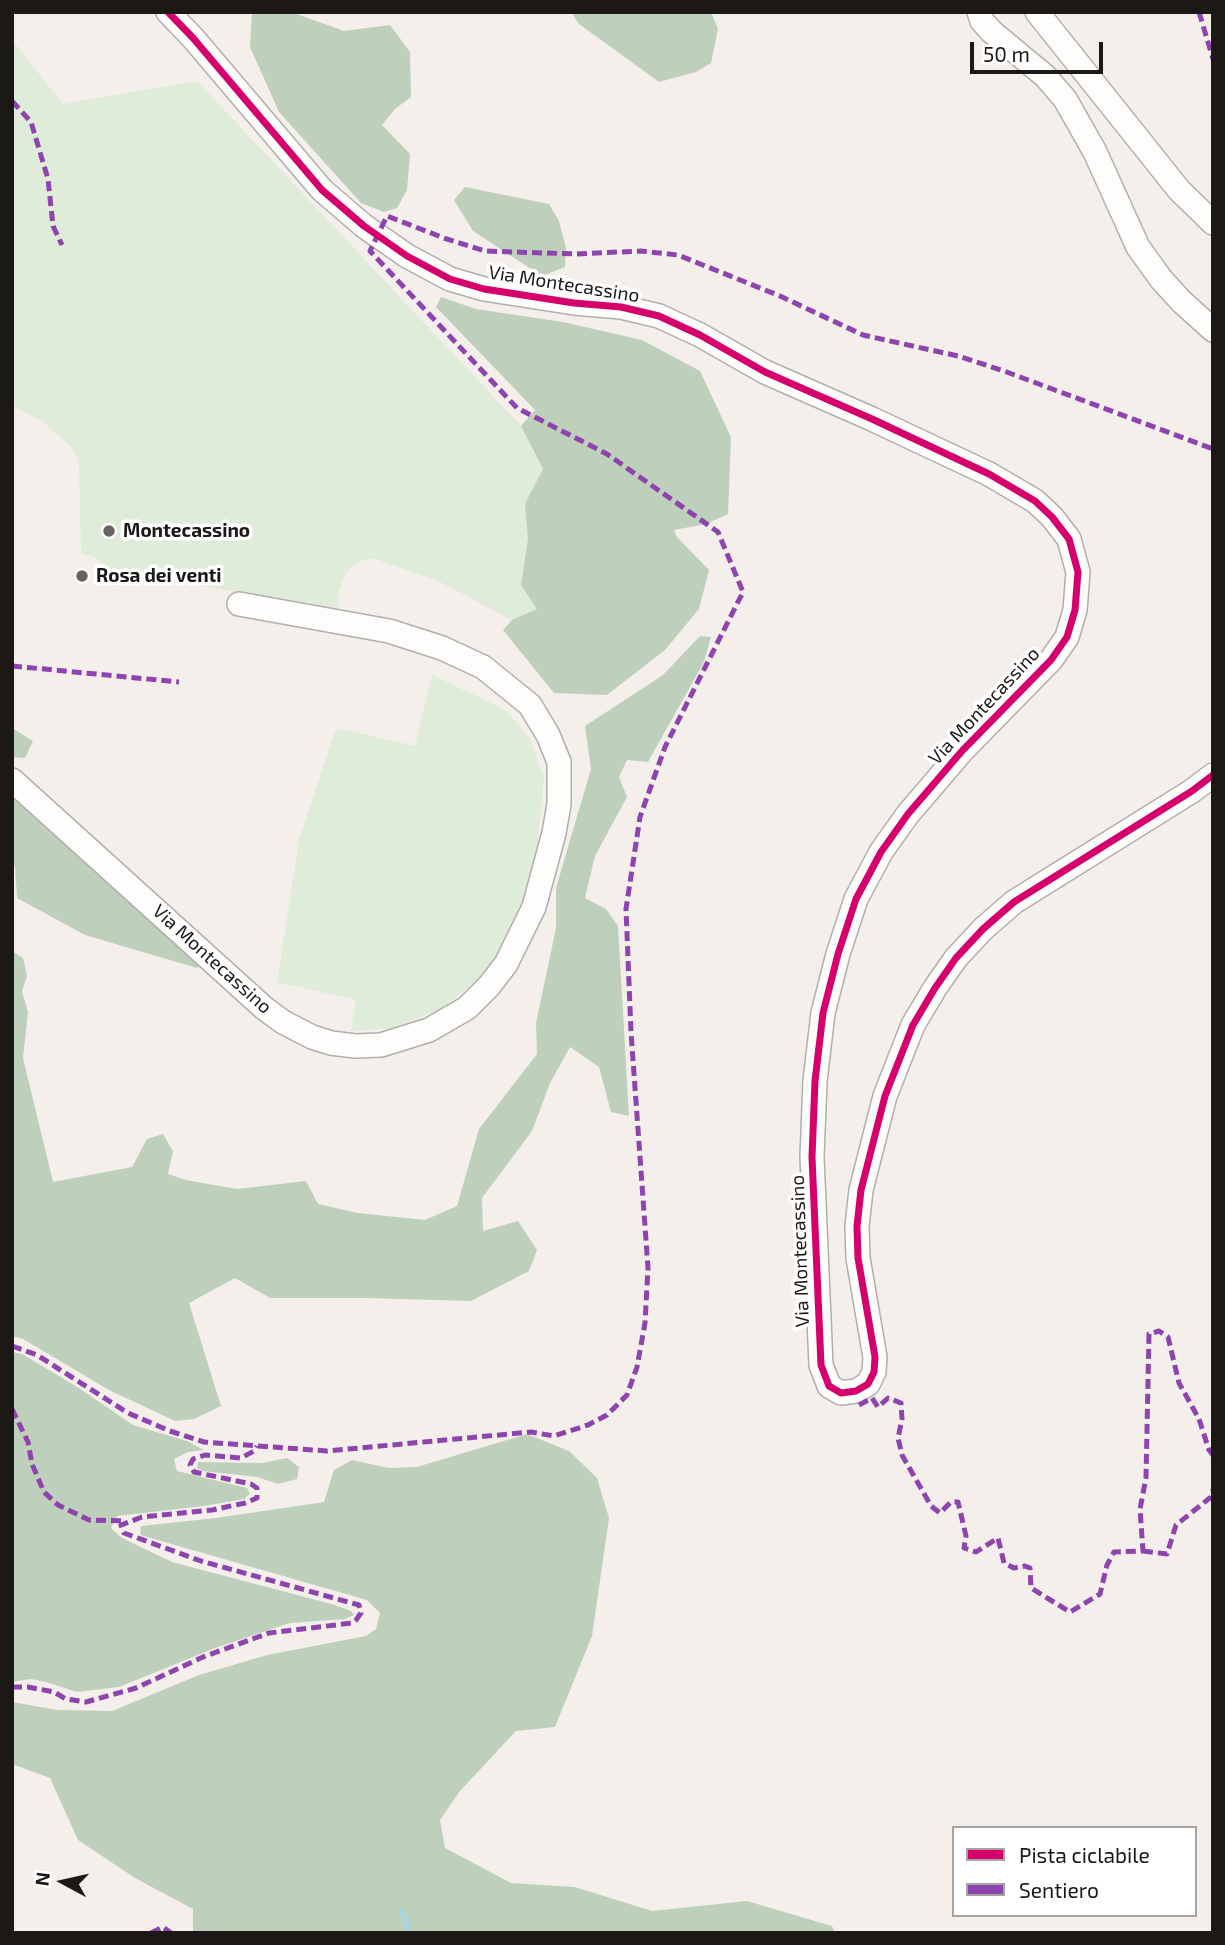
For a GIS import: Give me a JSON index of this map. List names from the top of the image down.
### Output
{
  "streets": {
    "street": ["Via Montecassino"]
  },
  "places": ["Montecassino", "Rosa dei venti"],
  "legend": ["Pista ciclabile", "Sentiero"],
  "scale_bar": "50 m",
  "north": "left"
}
